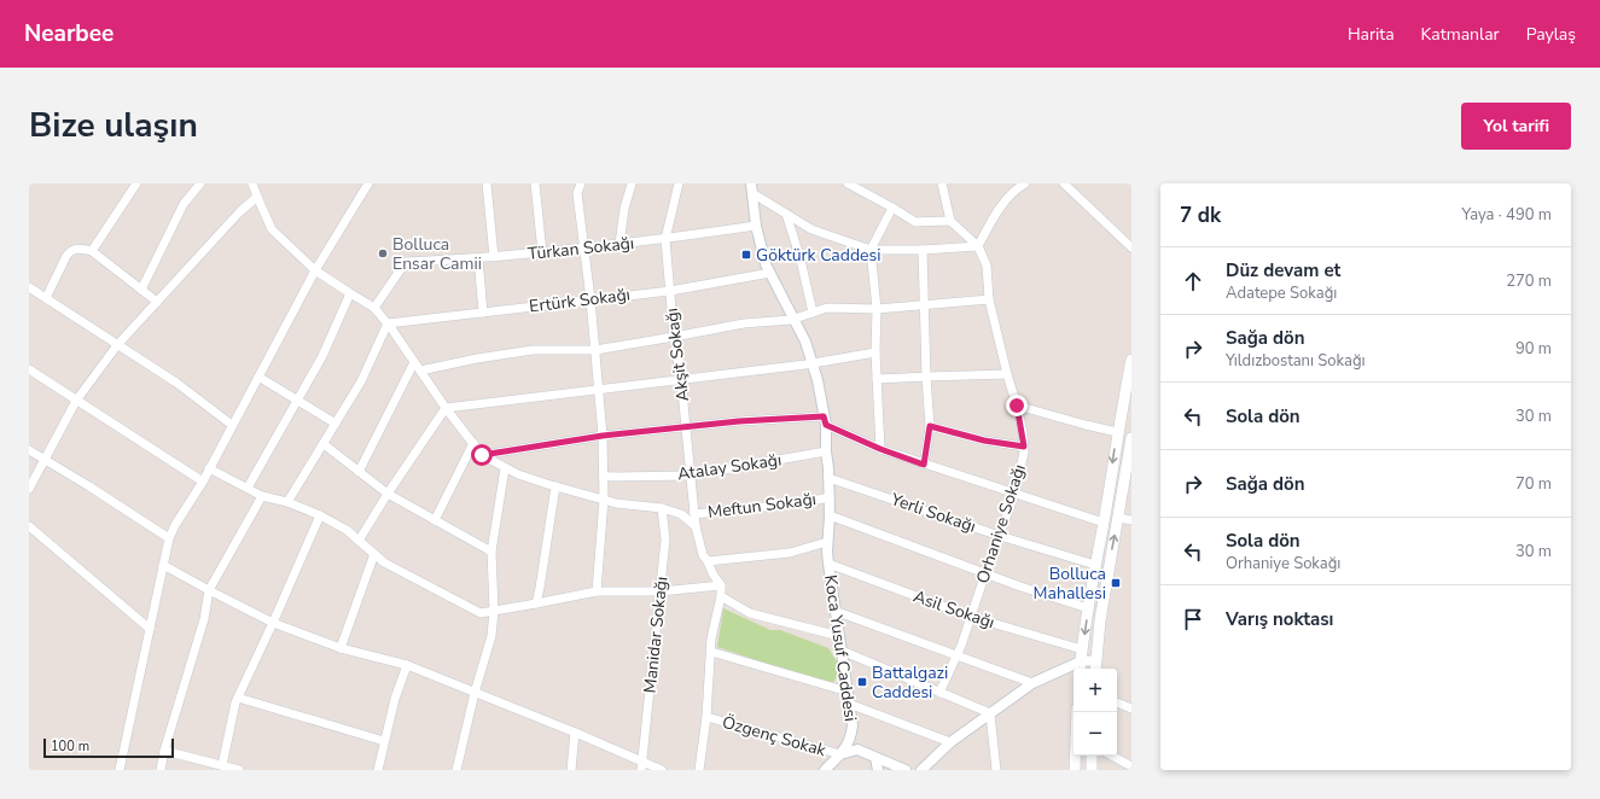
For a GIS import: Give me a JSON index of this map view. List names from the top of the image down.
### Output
{
  "streets": {
    "street": [
      "Türkan Sokağı",
      "Ertürk Sokağı",
      "Akşit Sokağı",
      "Atalay Sokağı",
      "Meftun Sokağı",
      "Yerli Sokağı",
      "Orhaniye Sokağı",
      "Asil Sokağı",
      "Manidar Sokağı",
      "Koca Yusuf Caddesi",
      "Özgenç Sokak"
    ]
  },
  "crossings": [
    ["Türkan Sokağı", "Akşit Sokağı"],
    ["Türkan Sokağı", "Koca Yusuf Caddesi"],
    ["Ertürk Sokağı", "Akşit Sokağı"],
    ["Ertürk Sokağı", "Koca Yusuf Caddesi"],
    ["Akşit Sokağı", "Atalay Sokağı"],
    ["Akşit Sokağı", "Meftun Sokağı"],
    ["Atalay Sokağı", "Koca Yusuf Caddesi"],
    ["Meftun Sokağı", "Koca Yusuf Caddesi"],
    ["Yerli Sokağı", "Orhaniye Sokağı"],
    ["Yerli Sokağı", "Koca Yusuf Caddesi"],
    ["Orhaniye Sokağı", "Asil Sokağı"],
    ["Asil Sokağı", "Koca Yusuf Caddesi"],
    ["Koca Yusuf Caddesi", "Özgenç Sokak"]
  ],
  "places": {
    "other": ["Bolluca Ensar Camii"],
    "transit": ["Göktürk Caddesi", "Bolluca Mahallesi", "Battalgazi Caddesi"]
  },
  "scale_bar": "100 m",
  "page": {
    "header": "Nearbee",
    "nav": ["Harita", "Katmanlar", "Paylaş"],
    "title": "Bize ulaşın",
    "buttons": "Yol tarifi",
    "heading": ["7 dk", "Yaya · 490 m"],
    "list": [
      ["Düz devam et", "Adatepe Sokağı", "270 m"],
      ["Sağa dön", "Yıldızbostanı Sokağı", "90 m"],
      ["Sola dön", "30 m"],
      ["Sağa dön", "70 m"],
      ["Sola dön", "Orhaniye Sokağı", "30 m"],
      "Varış noktası"
    ],
    "map_buttons": ["+", "−"],
    "scale": "100 m"
  }
}
